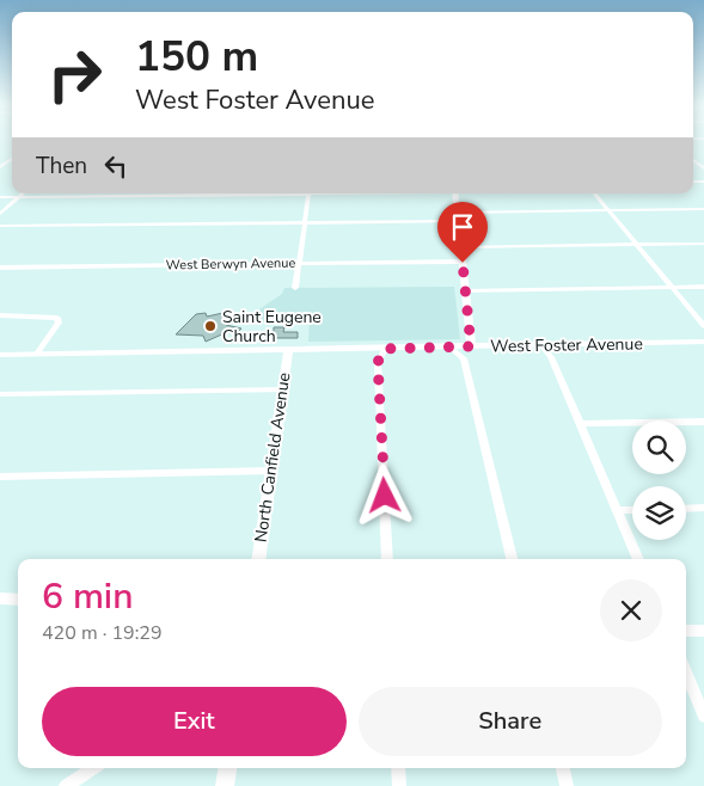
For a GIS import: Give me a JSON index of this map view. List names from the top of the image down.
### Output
{
  "streets": {
    "street": ["West Berwyn Avenue", "West Foster Avenue", "North Canfield Avenue"]
  },
  "crossings": [
    ["West Foster Avenue", "North Canfield Avenue"]
  ],
  "places": ["Saint Eugene Church"],
  "page": {
    "turn": ["150 m", "West Foster Avenue"],
    "then": "Then",
    "heading": ["6 min", "420 m · 19:29"],
    "buttons": ["Exit", "Share"]
  }
}
